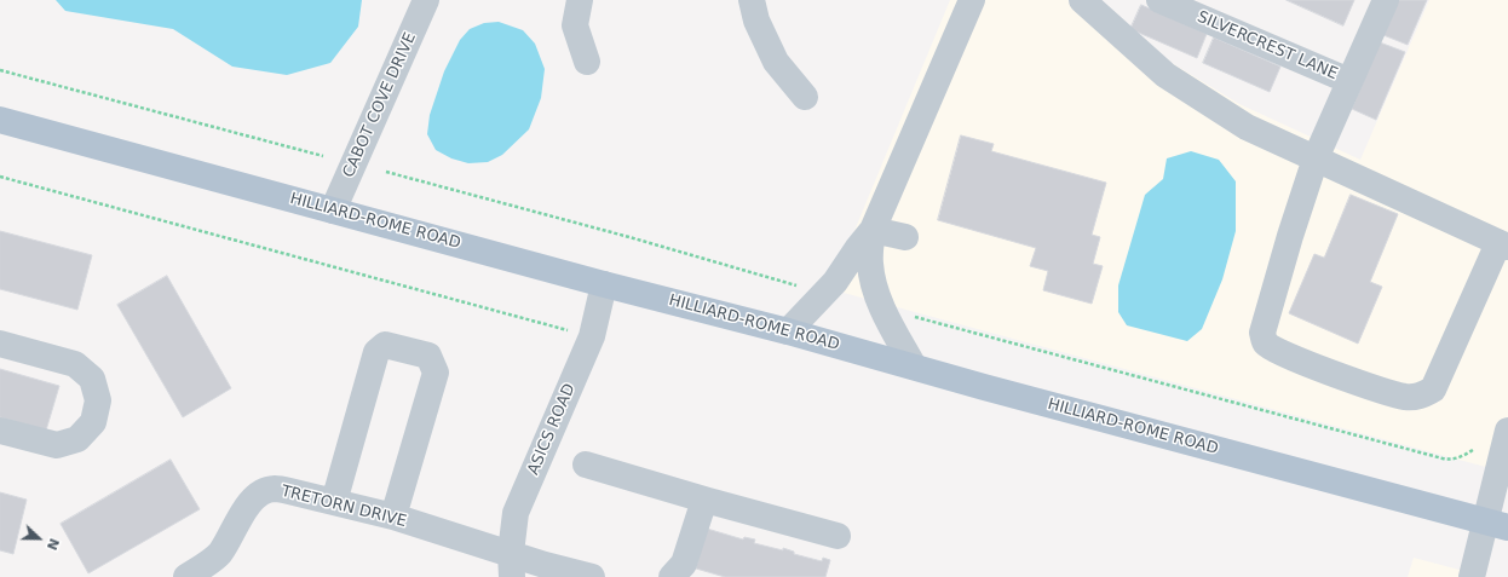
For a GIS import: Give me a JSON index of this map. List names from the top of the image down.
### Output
{
  "streets": {
    "main road": ["HILLIARD-ROME ROAD"],
    "street": [
      "SILVERCREST LANE",
      "CABOT COVE DRIVE",
      "ASICS ROAD",
      "TRETORN DRIVE"
    ]
  },
  "crossings": [
    ["CABOT COVE DRIVE", "HILLIARD-ROME ROAD"],
    ["HILLIARD-ROME ROAD", "ASICS ROAD"],
    ["ASICS ROAD", "TRETORN DRIVE"]
  ],
  "north": "right"
}
